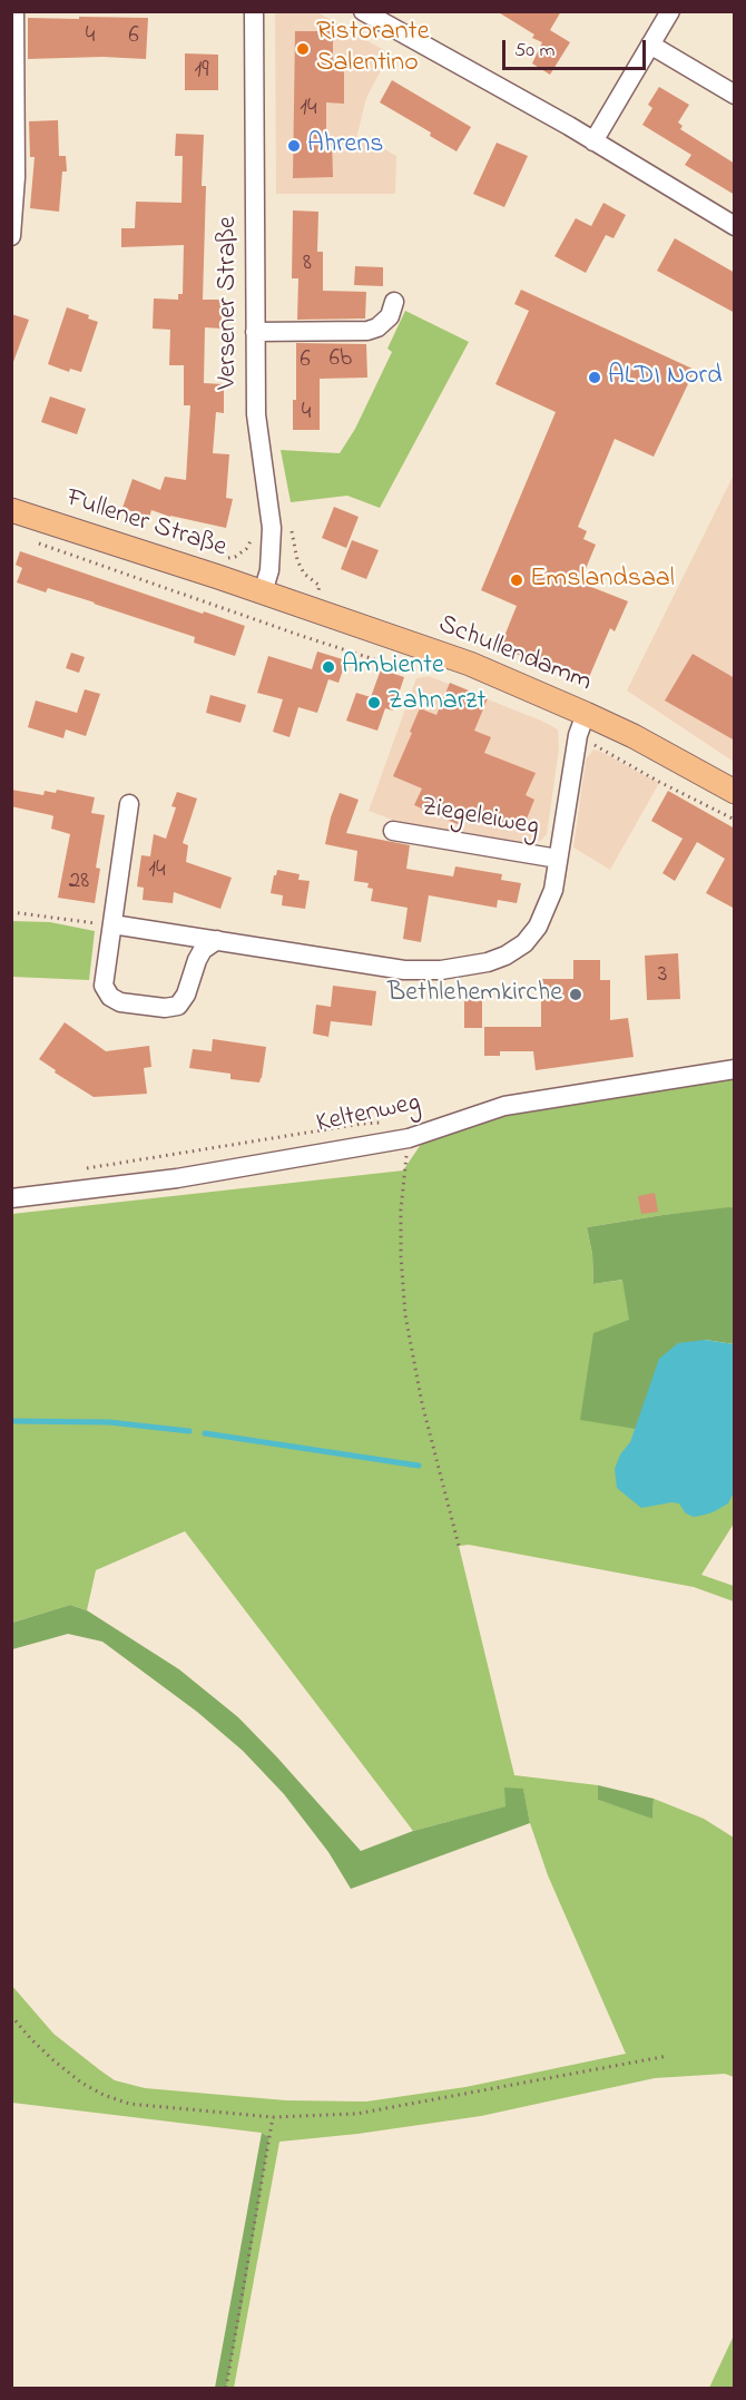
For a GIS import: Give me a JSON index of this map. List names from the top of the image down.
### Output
{
  "streets": {
    "main road": ["Fullener Straße", "Schullendamm"],
    "street": ["Versener Straße", "Ziegeleiweg", "Keltenweg"]
  },
  "crossings": [
    ["Versener Straße", "Fullener Straße"],
    ["Versener Straße", "Schullendamm"],
    ["Fullener Straße", "Schullendamm"]
  ],
  "places": [
    "Ristorante Salentino",
    "Ahrens",
    "ALDI Nord",
    "Emslandsaal",
    "Ambiente",
    "Zahnarzt",
    "Bethlehemkirche"
  ],
  "house_numbers": [
    "4",
    "6",
    "19",
    "14",
    "8",
    "6b",
    "6",
    "4",
    "14",
    "28",
    "3"
  ],
  "scale_bar": "50 m"
}
